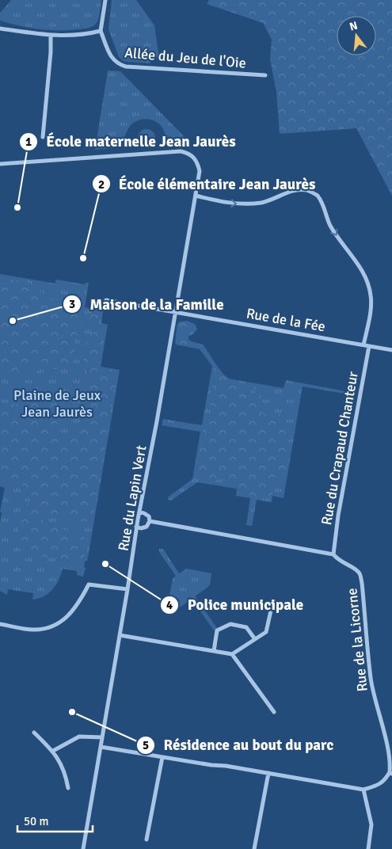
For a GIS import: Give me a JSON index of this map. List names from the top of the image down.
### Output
{
  "streets": {
    "street": [
      "Allée du Jeu de l'Oie",
      "Rue de la Fée",
      "Rue du Crapaud Chanteur",
      "Rue du Lapin Vert",
      "Rue de la Licorne"
    ]
  },
  "crossings": [
    ["Rue de la Fée", "Rue du Crapaud Chanteur"],
    ["Rue de la Fée", "Rue du Lapin Vert"],
    ["Rue du Crapaud Chanteur", "Rue de la Licorne"]
  ],
  "parks": ["Plaine de Jeux Jean Jaurès"],
  "places": [
    "École maternelle Jean Jaurès",
    "École élémentaire Jean Jaurès",
    "Maison de la Famille",
    "Police municipale",
    "Résidence au bout du parc"
  ],
  "scale_bar": "50 m",
  "north": "top"
}
